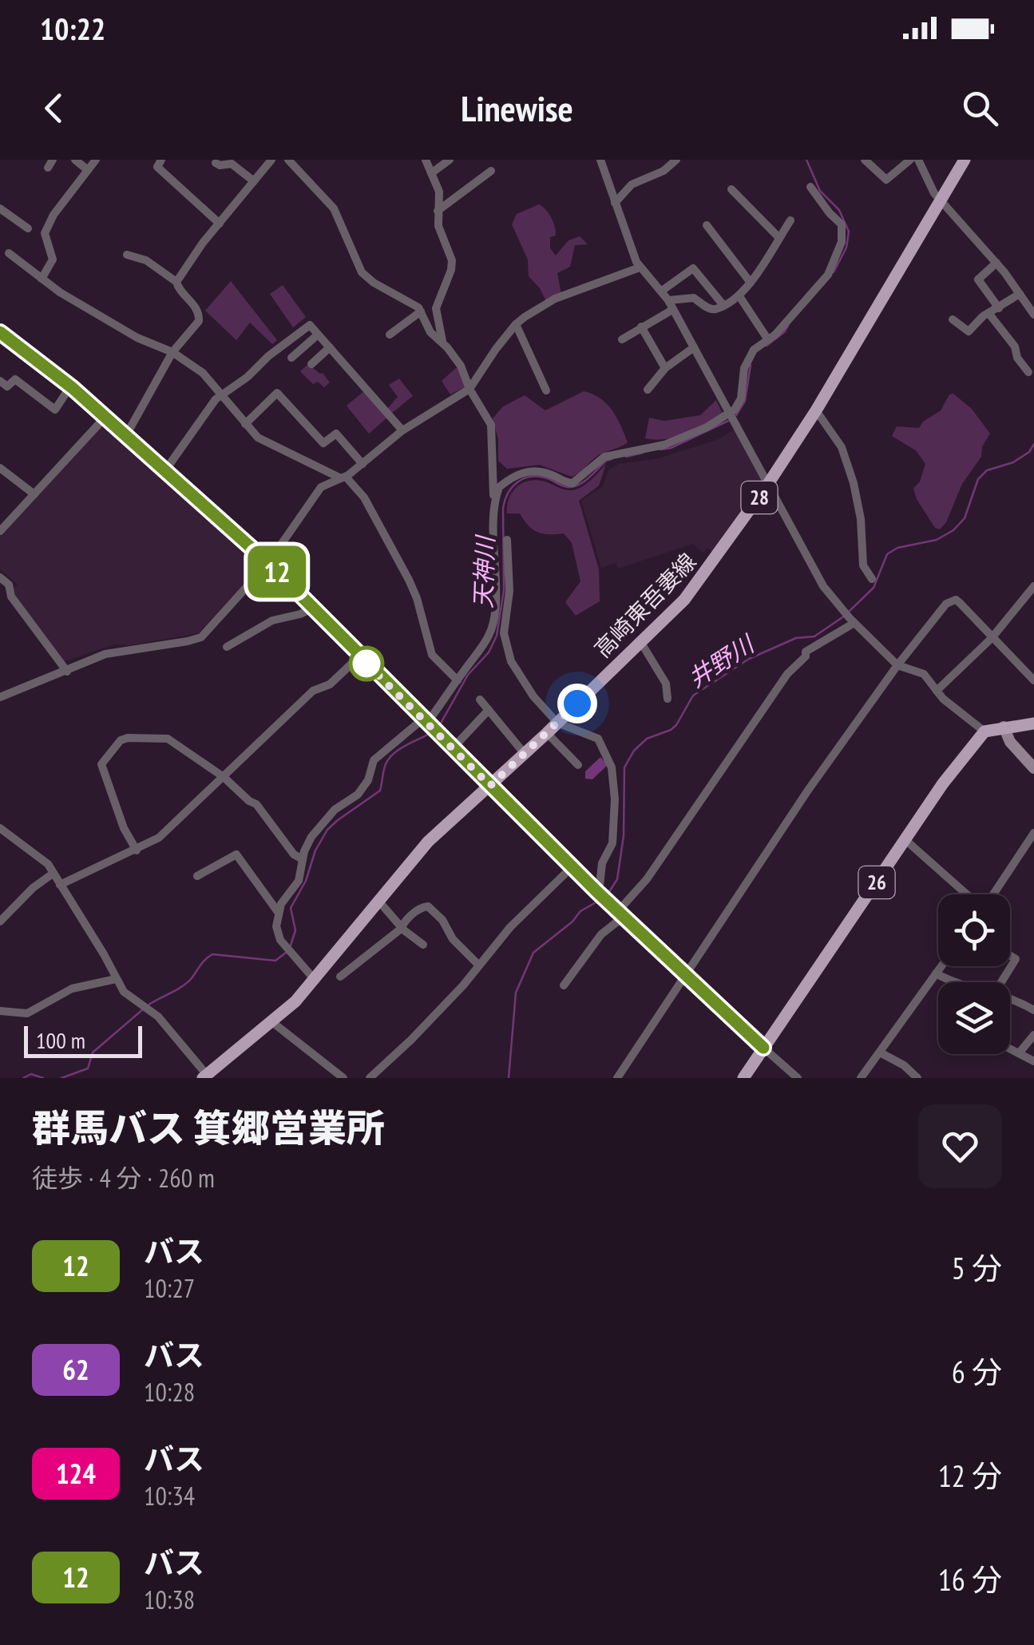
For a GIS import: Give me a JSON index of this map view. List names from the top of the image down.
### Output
{
  "streets": {
    "main road": ["28", "高崎東吾妻線", "26"]
  },
  "water": ["天神川", "井野川"],
  "lines": ["bus line 12"],
  "scale_bar": "100 m",
  "page": {
    "status": "10:22",
    "header": "Linewise",
    "on_map": "12",
    "scale": "100 m",
    "heading": ["群馬バス 箕郷営業所", "徒歩 · 4 分 · 260 m"],
    "list": [
      {
        "mark": "12",
        "name": "バス",
        "note": "10:27",
        "value": "5 分"
      },
      {
        "mark": "62",
        "name": "バス",
        "note": "10:28",
        "value": "6 分"
      },
      {
        "mark": "124",
        "name": "バス",
        "note": "10:34",
        "value": "12 分"
      },
      {
        "mark": "12",
        "name": "バス",
        "note": "10:38",
        "value": "16 分"
      }
    ]
  }
}
